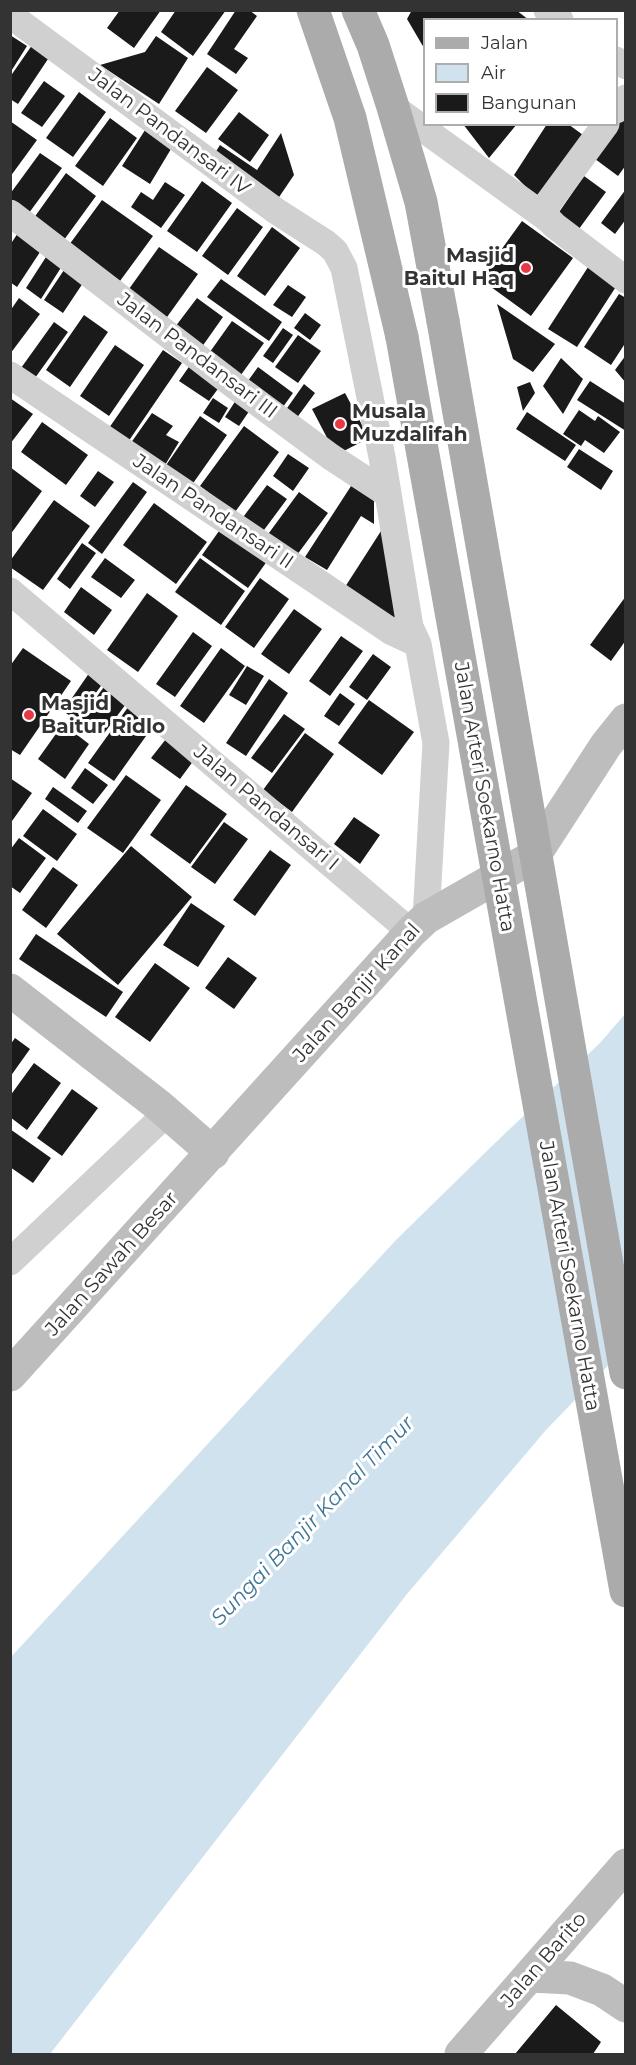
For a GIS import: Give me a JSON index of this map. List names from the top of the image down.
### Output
{
  "streets": {
    "main road": ["Jalan Arteri Soekarno Hatta"],
    "street": [
      "Jalan Pandansari IV",
      "Jalan Pandansari III",
      "Jalan Pandansari II",
      "Jalan Pandansari I",
      "Jalan Banjir Kanal",
      "Jalan Sawah Besar",
      "Jalan Barito"
    ]
  },
  "crossings": [
    ["Jalan Pandansari IV", "Jalan Pandansari III"],
    ["Jalan Pandansari I", "Jalan Banjir Kanal"],
    ["Jalan Banjir Kanal", "Jalan Sawah Besar"]
  ],
  "water": ["Sungai Banjir Kanal Timur"],
  "places": ["Masjid Baitul Haq", "Musala Muzdalifah", "Masjid Baitur Ridlo"],
  "legend": ["Jalan", "Air", "Bangunan"]
}
